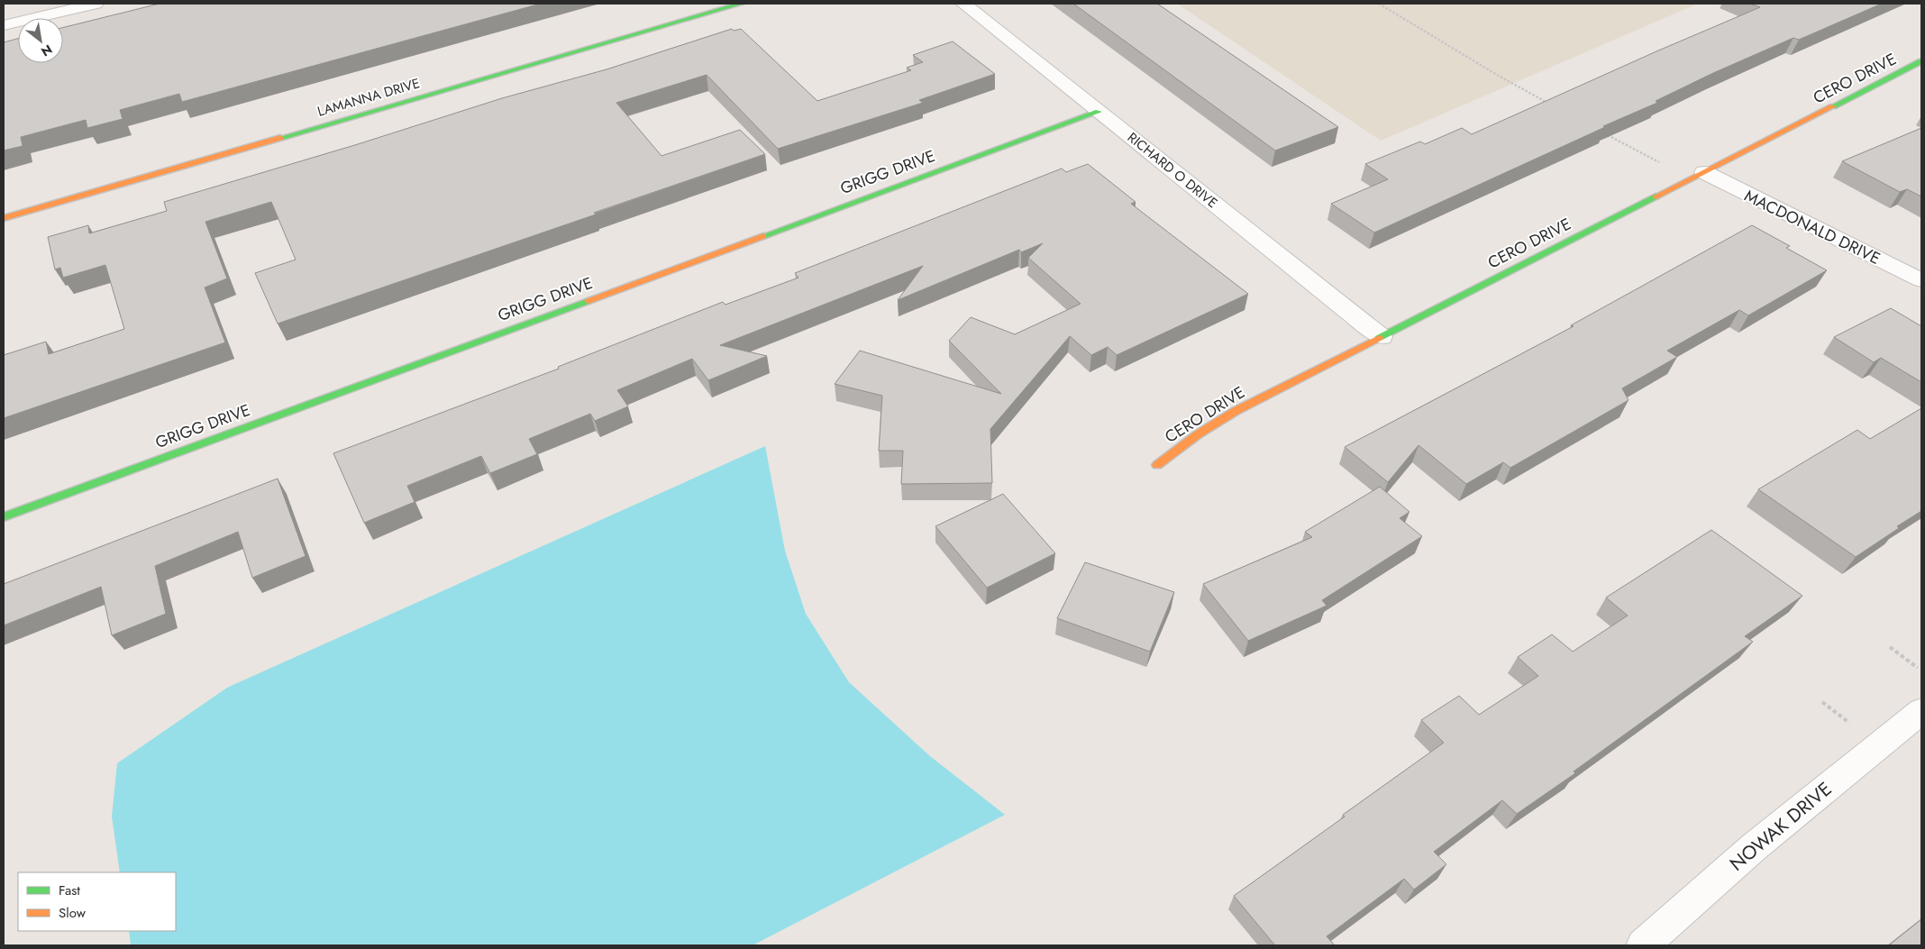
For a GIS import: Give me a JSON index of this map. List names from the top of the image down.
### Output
{
  "streets": {
    "street": [
      "CERO DRIVE",
      "LAMANNA DRIVE",
      "RICHARD O DRIVE",
      "GRIGG DRIVE",
      "MACDONALD DRIVE",
      "NOWAK DRIVE"
    ]
  },
  "crossings": [
    ["CERO DRIVE", "RICHARD O DRIVE"],
    ["CERO DRIVE", "MACDONALD DRIVE"],
    ["RICHARD O DRIVE", "GRIGG DRIVE"]
  ],
  "legend": ["Fast", "Slow"],
  "north": "bottom right"
}
